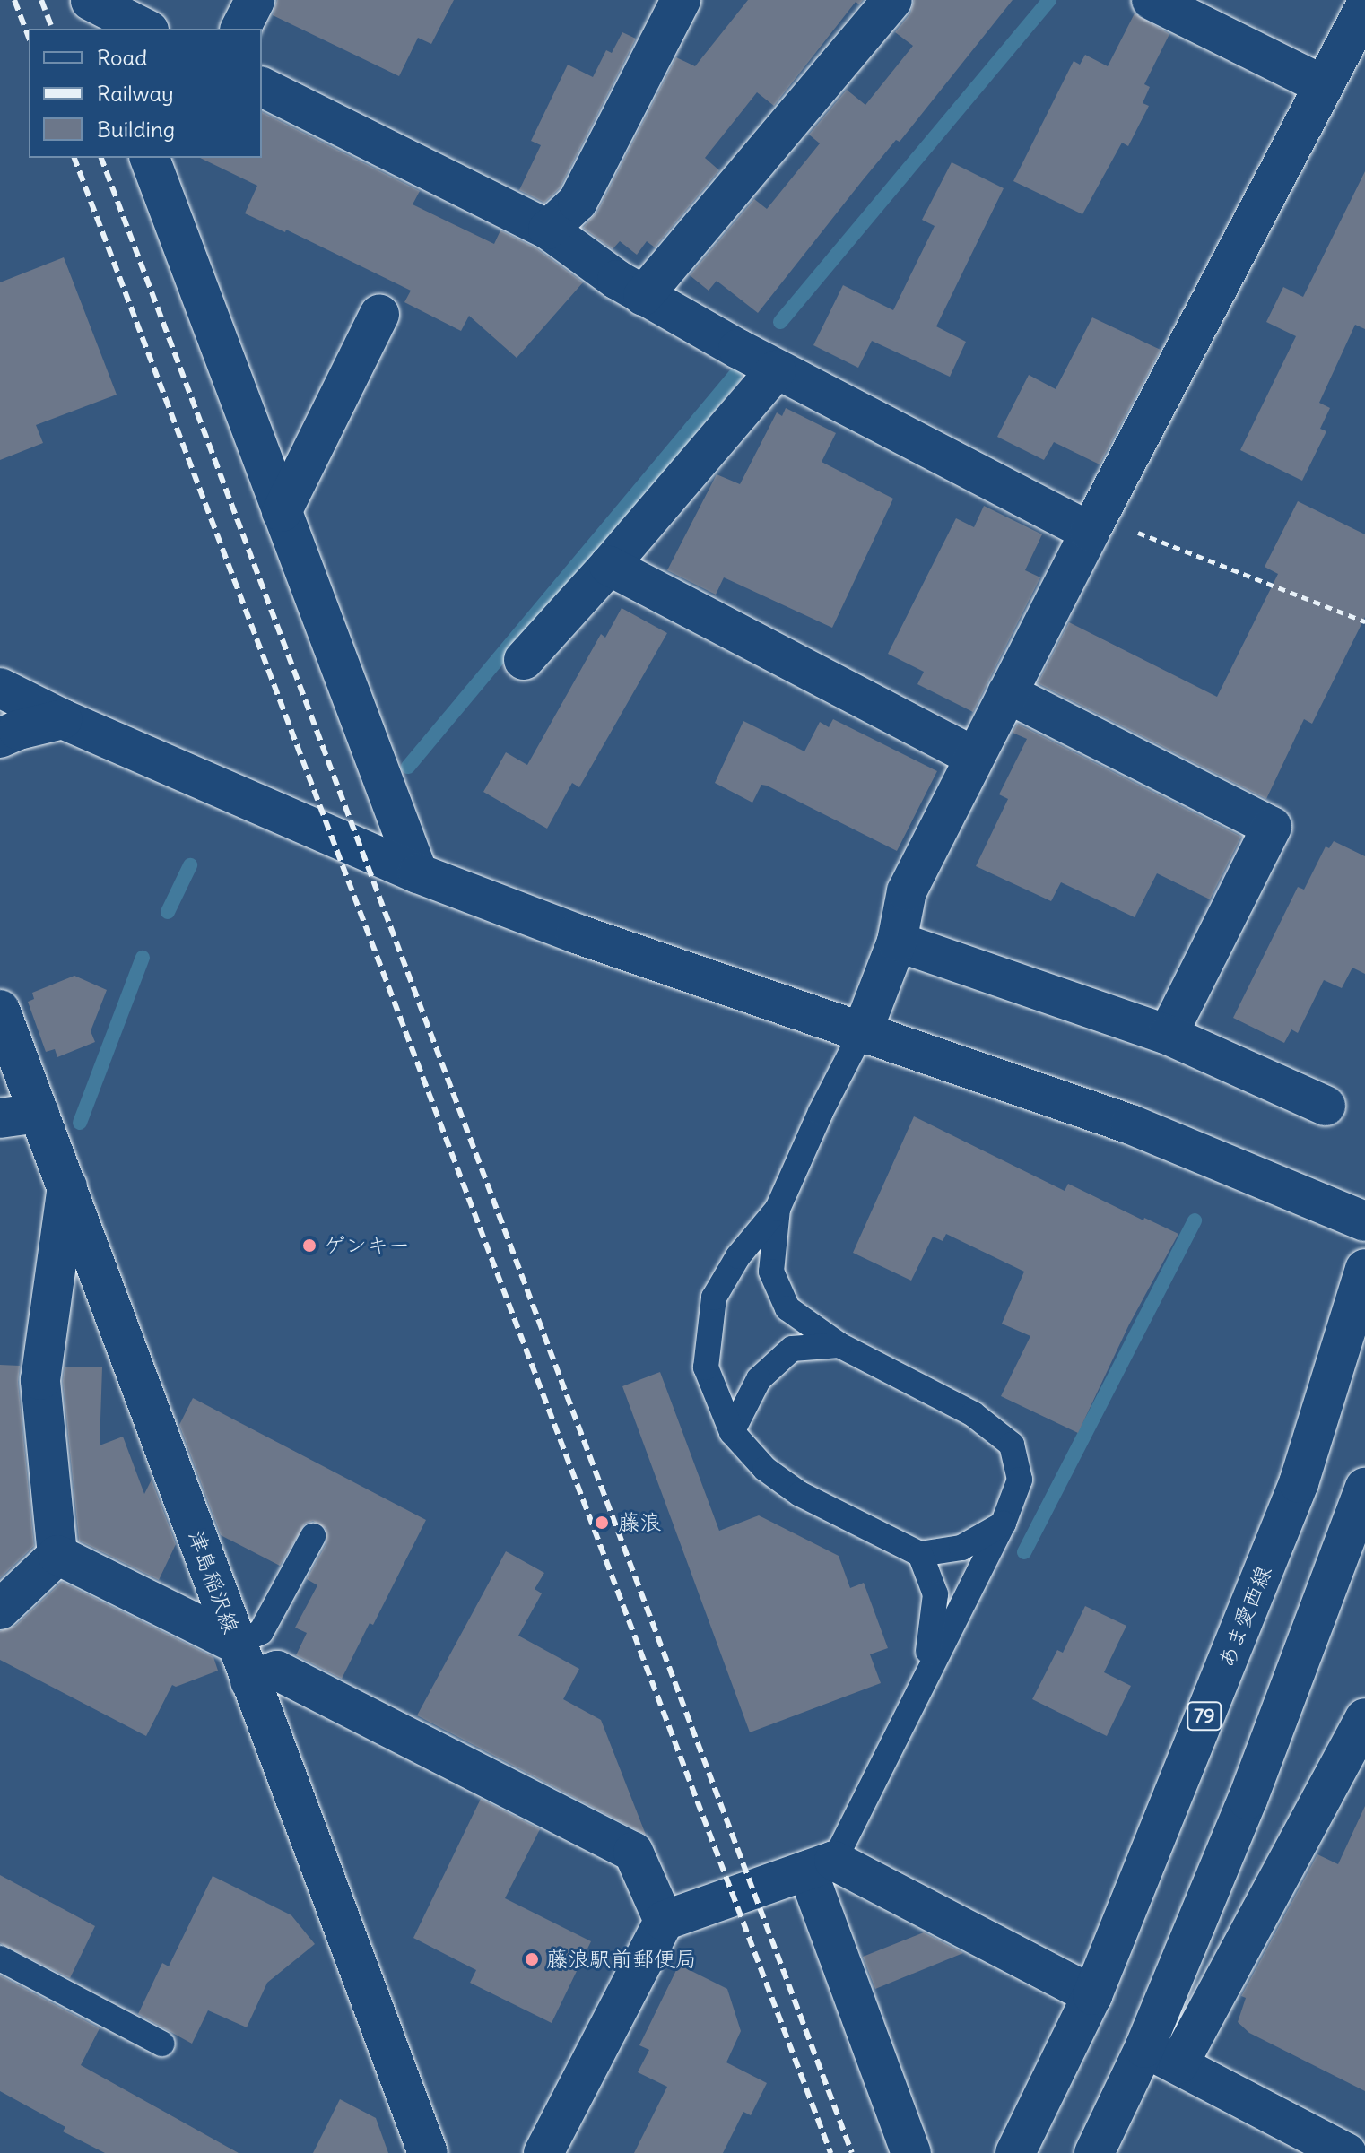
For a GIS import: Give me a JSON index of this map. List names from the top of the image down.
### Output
{
  "streets": {
    "street": ["津島稲沢線", "あま愛西線", "79"]
  },
  "places": ["ゲンキー", "藤浪", "藤浪駅前郵便局"],
  "legend": ["Road", "Railway", "Building"]
}
